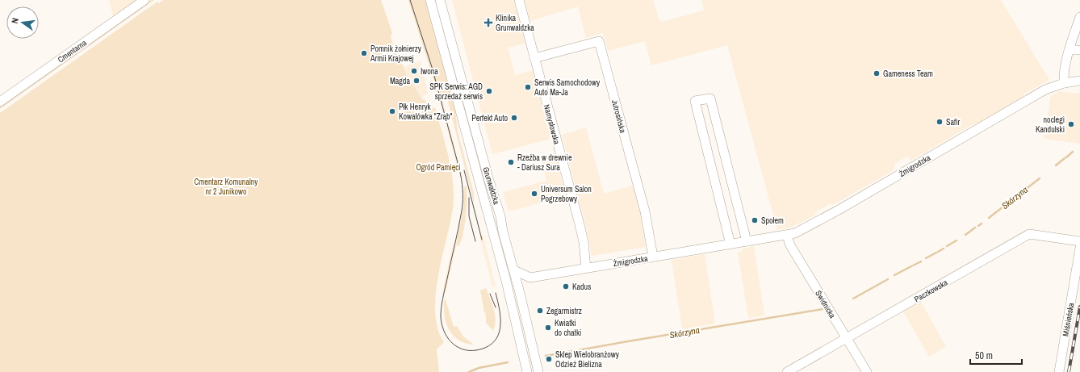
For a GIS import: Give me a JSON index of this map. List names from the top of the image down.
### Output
{
  "streets": {
    "street": [
      "Cmentarna",
      "Jutrosińska",
      "Namysłowska",
      "Żmigrodzka",
      "Grunwaldzka",
      "Paczkowska",
      "Świdnicka",
      "Miśnieńska"
    ]
  },
  "crossings": [
    ["Jutrosińska", "Namysłowska"],
    ["Jutrosińska", "Żmigrodzka"],
    ["Namysłowska", "Żmigrodzka"],
    ["Żmigrodzka", "Świdnicka"],
    ["Paczkowska", "Świdnicka"]
  ],
  "water": ["Skórzyna"],
  "parks": ["Ogród Pamięci", "Cmentarz Komunalny nr 2 Junikowo"],
  "places": {
    "health": ["Klinika Grunwaldzka"],
    "other": [
      "Pomnik żołnierzy Armii Krajowej",
      "Iwona",
      "Gameness Team",
      "Magda",
      "Serwis Samochodowy Auto Ma-Ja",
      "SPK Serwis: AGD sprzedaż serwis",
      "Płk Henryk Kowalówka \"Zrąb\"",
      "Perfekt Auto",
      "Safir",
      "noclegi Kandulski",
      "Rzeźba w drewnie - Dariusz Sura",
      "Universum Salon Pogrzebowy",
      "Społem",
      "Kadus",
      "Zegarmistrz",
      "Kwiatki do chatki",
      "Sklep Wielobranżowy Odzież Bielizna"
    ]
  },
  "scale_bar": "50 m",
  "north": "left"
}
